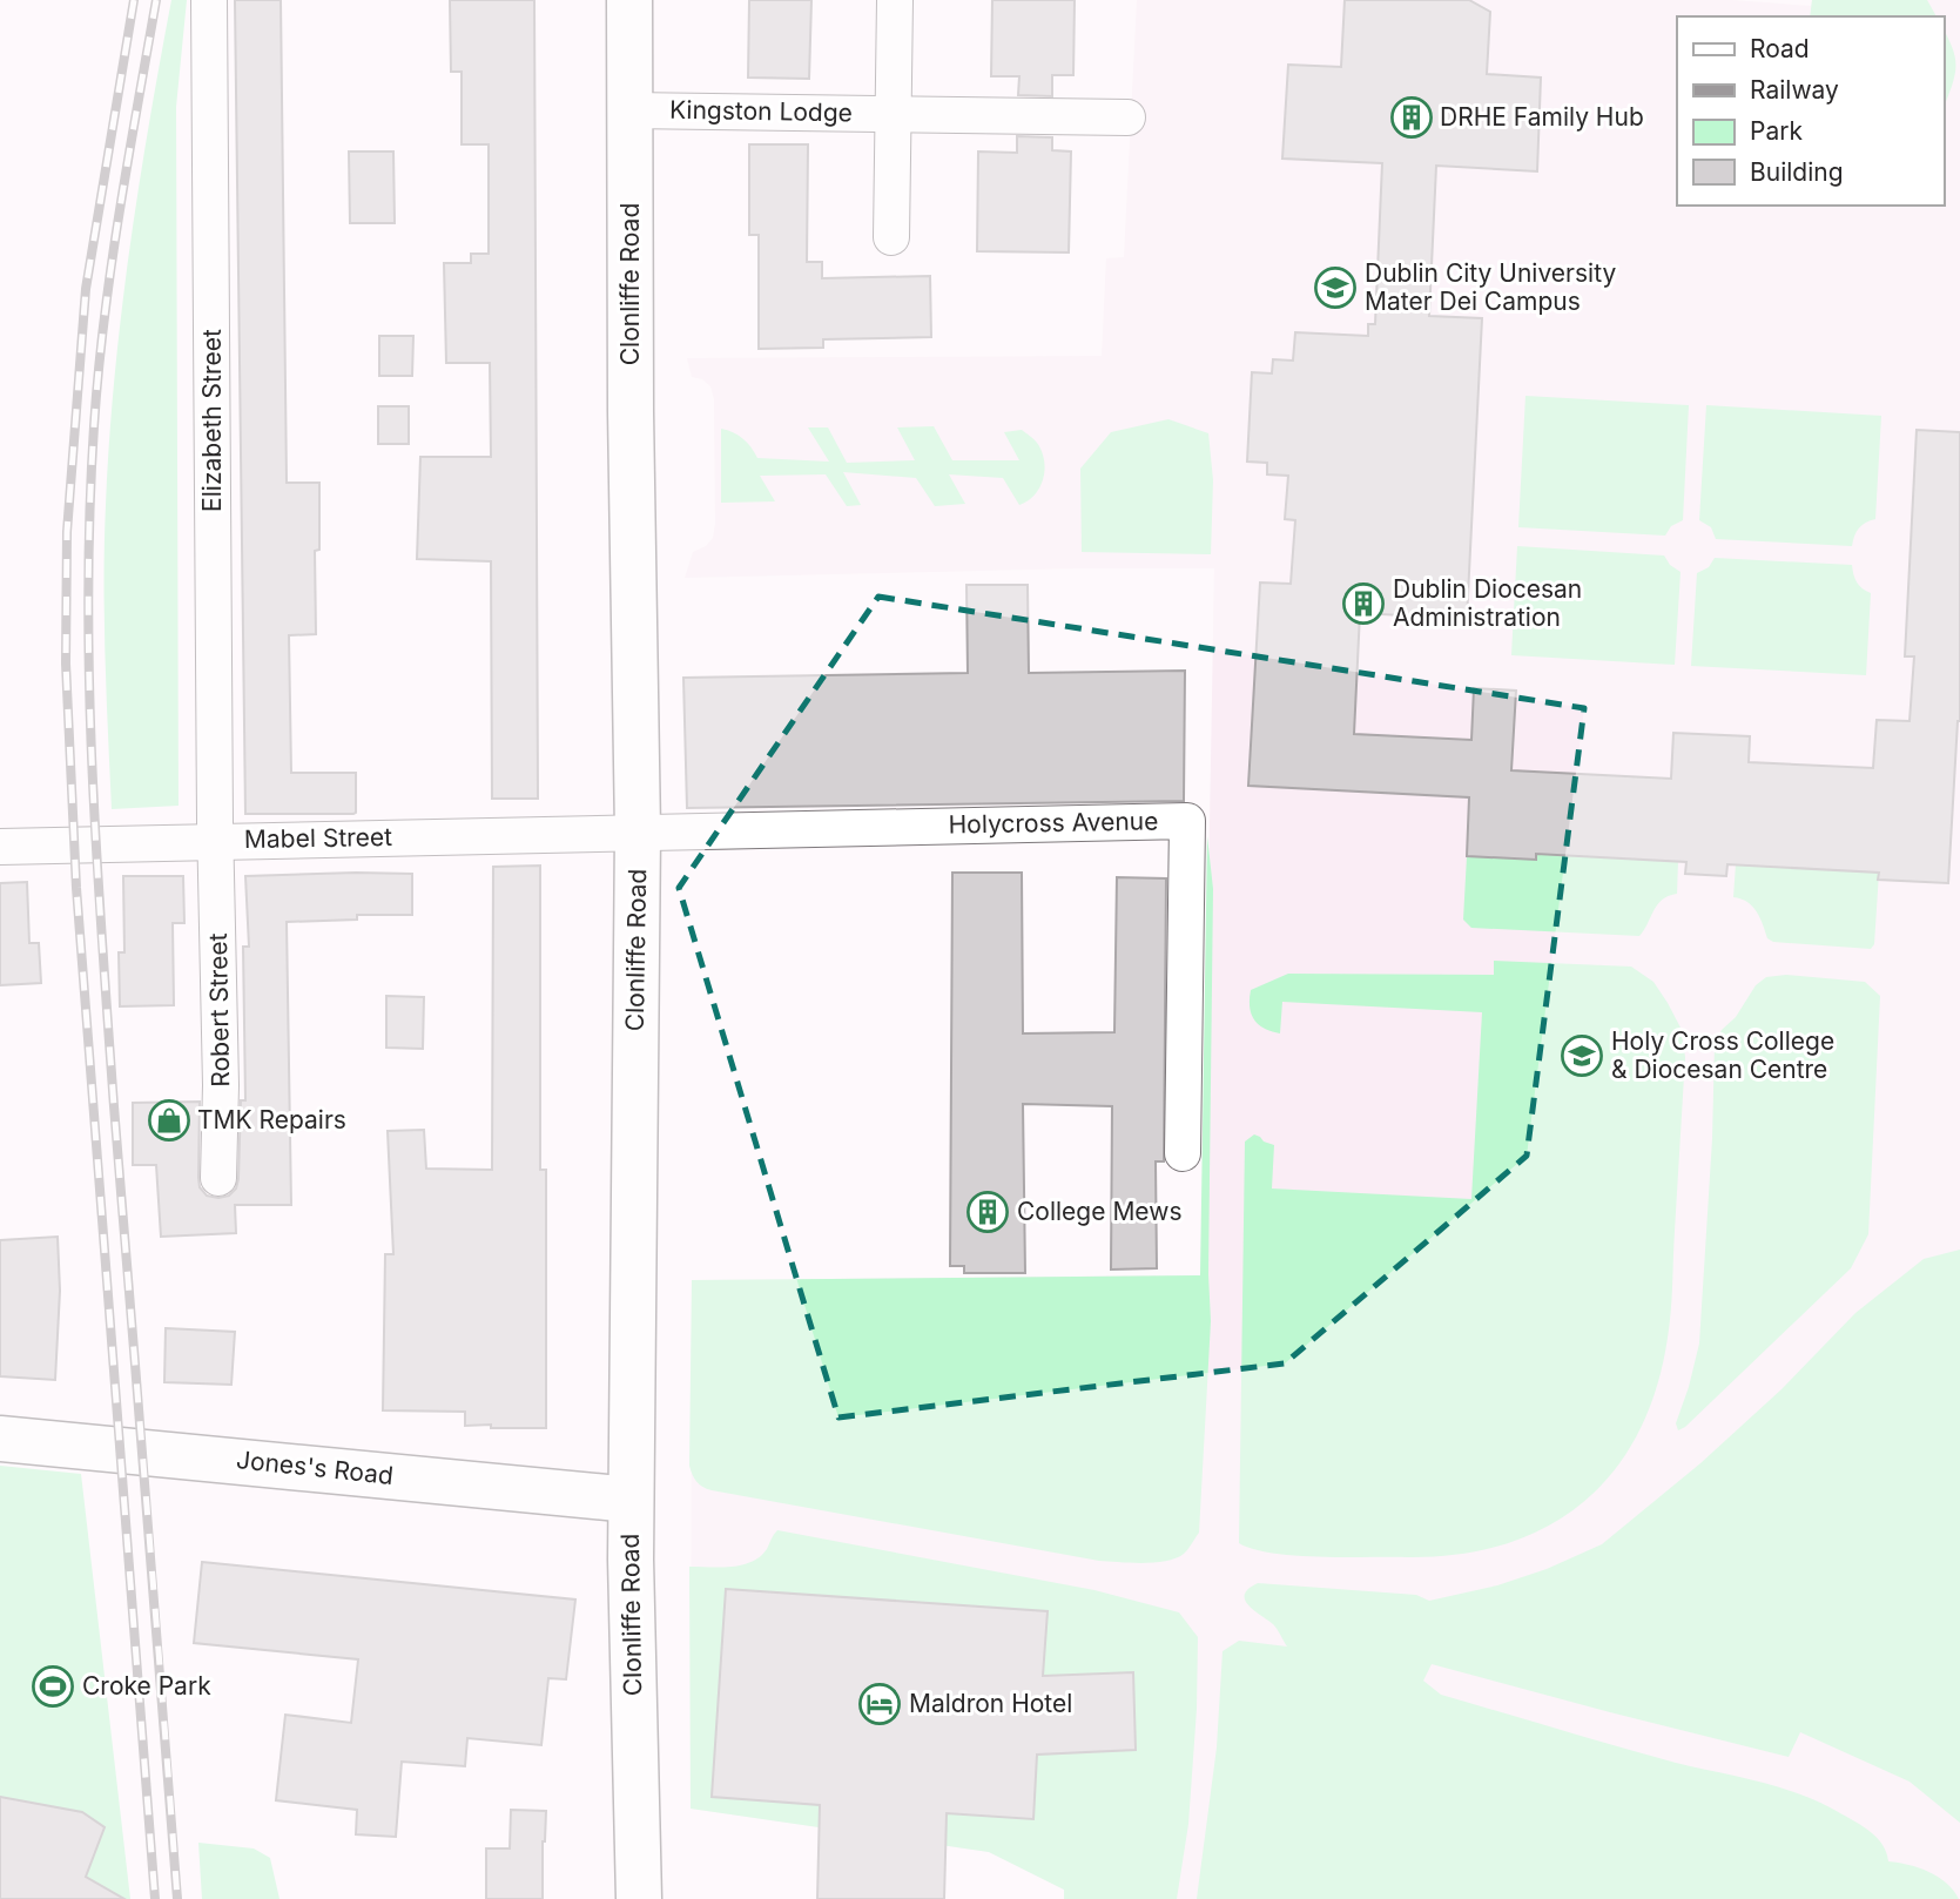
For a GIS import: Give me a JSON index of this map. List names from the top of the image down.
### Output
{
  "streets": {
    "main road": ["Clonliffe Road", "Jones's Road"],
    "street": [
      "Kingston Lodge",
      "Elizabeth Street",
      "Holycross Avenue",
      "Mabel Street",
      "Robert Street"
    ]
  },
  "crossings": [
    ["Kingston Lodge", "Clonliffe Road"],
    ["Clonliffe Road", "Holycross Avenue"],
    ["Clonliffe Road", "Mabel Street"],
    ["Clonliffe Road", "Jones's Road"],
    ["Elizabeth Street", "Mabel Street"],
    ["Elizabeth Street", "Robert Street"],
    ["Holycross Avenue", "Mabel Street"],
    ["Mabel Street", "Robert Street"]
  ],
  "places": {
    "building": ["DRHE Family Hub", "Dublin Diocesan Administration", "College Mews"],
    "school or university": ["Dublin City University Mater Dei Campus", "Holy Cross College & Diocesan Centre"],
    "shop": ["TMK Repairs"],
    "sports": ["Croke Park"],
    "hotel": ["Maldron Hotel"]
  },
  "legend": [
    "Road",
    "Railway",
    "Park",
    "Building"
  ]
}
